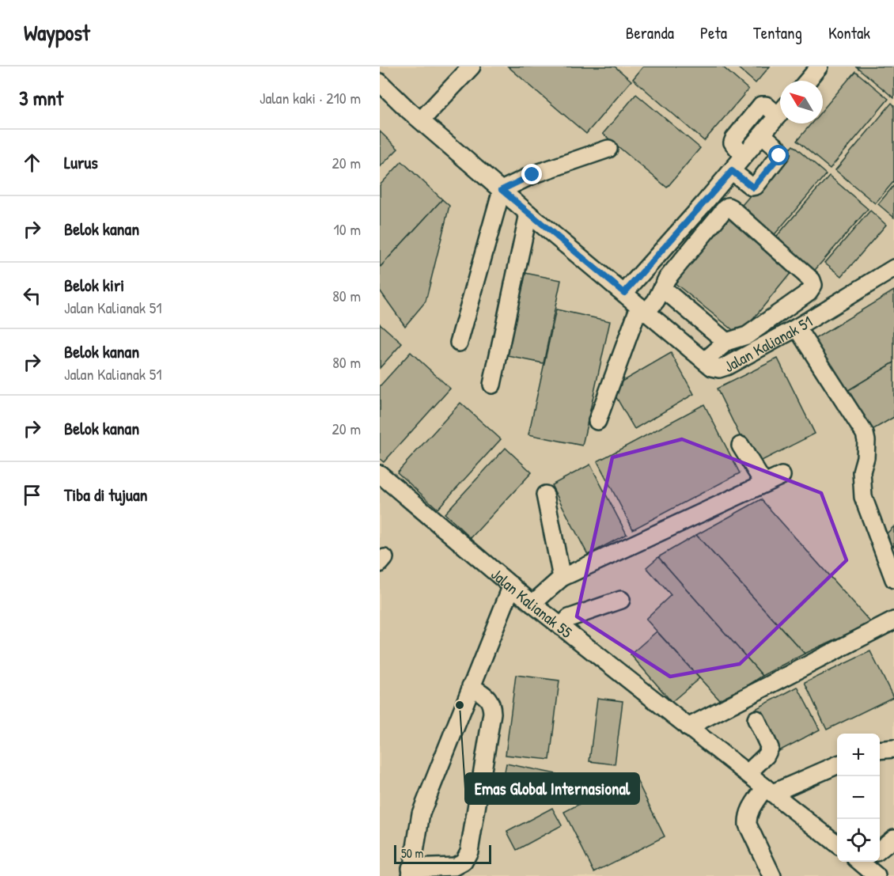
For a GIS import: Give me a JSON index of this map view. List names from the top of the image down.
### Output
{
  "streets": {
    "lane": ["Jalan Kalianak 51", "Jalan Kalianak 55"]
  },
  "places": ["Emas Global Internasional"],
  "scale_bar": "50 m",
  "north": "top left",
  "page": {
    "header": "Waypost",
    "nav": [
      "Beranda",
      "Peta",
      "Tentang",
      "Kontak"
    ],
    "heading": ["3 mnt", "Jalan kaki · 210 m"],
    "list": [
      ["Lurus", "20 m"],
      ["Belok kanan", "10 m"],
      ["Belok kiri", "Jalan Kalianak 51", "80 m"],
      ["Belok kanan", "Jalan Kalianak 51", "80 m"],
      ["Belok kanan", "20 m"],
      "Tiba di tujuan"
    ],
    "map_buttons": ["+", "−"],
    "scale": "50 m"
  }
}
